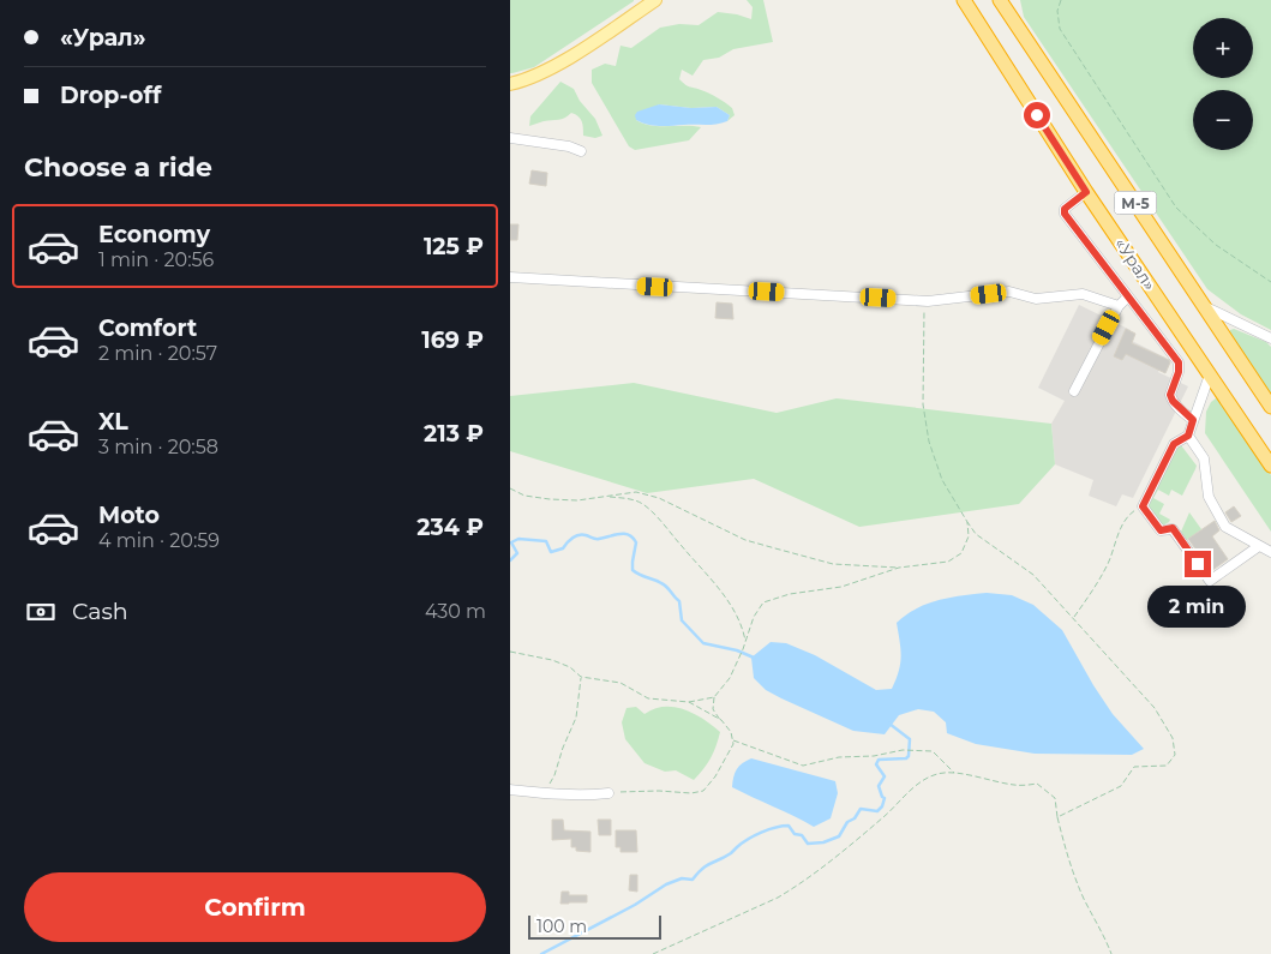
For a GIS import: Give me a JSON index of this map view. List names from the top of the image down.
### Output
{
  "streets": {
    "highway": ["М-5", "«Урал»"]
  },
  "scale_bar": "100 m",
  "page": {
    "banner": ["«Урал»", "Drop-off"],
    "map_buttons": ["+", "−"],
    "heading": "Choose a ride",
    "list": [
      {
        "name": "Economy",
        "note": "1 min · 20:56",
        "value": "125 ₽"
      },
      {
        "name": "Comfort",
        "note": "2 min · 20:57",
        "value": "169 ₽"
      },
      {
        "name": "XL",
        "note": "3 min · 20:58",
        "value": "213 ₽"
      },
      {
        "name": "Moto",
        "note": "4 min · 20:59",
        "value": "234 ₽"
      }
    ],
    "pay": ["Cash", "430 m"],
    "bubble": "2 min",
    "buttons": "Confirm",
    "scale": "100 m"
  }
}
